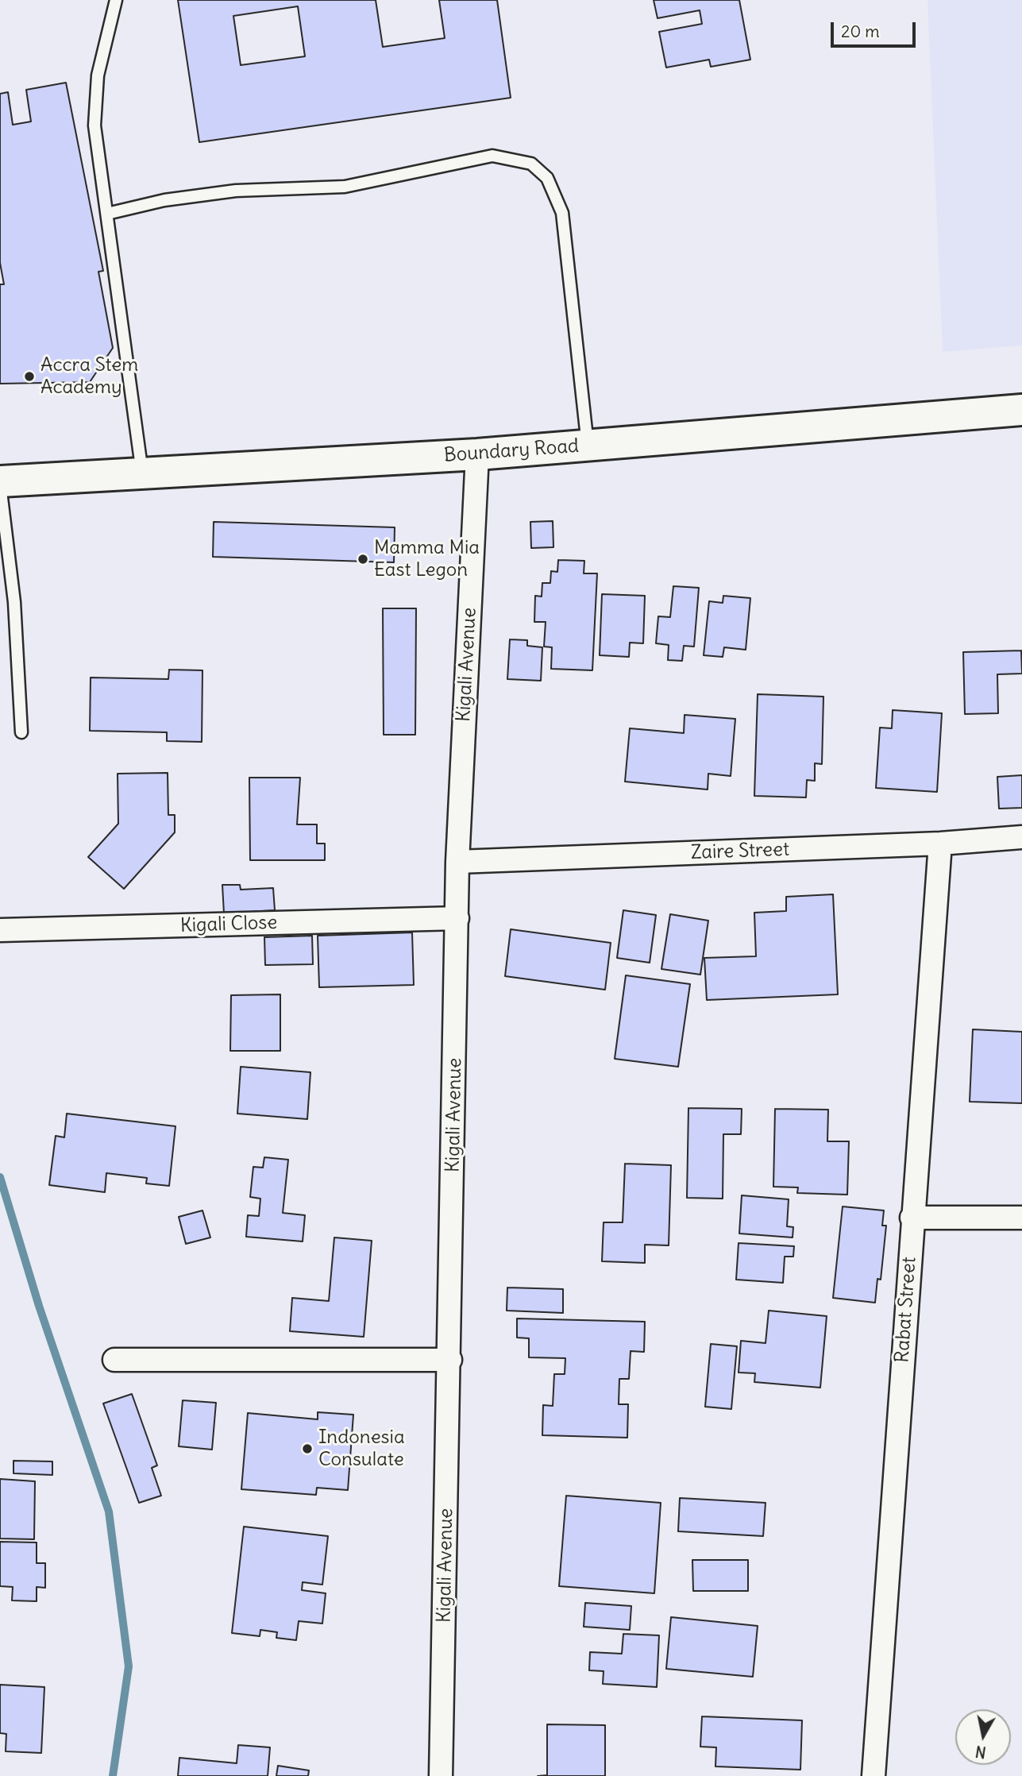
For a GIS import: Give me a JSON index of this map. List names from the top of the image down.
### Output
{
  "streets": {
    "main road": ["Boundary Road"],
    "street": [
      "Kigali Avenue",
      "Zaire Street",
      "Kigali Close",
      "Rabat Street"
    ]
  },
  "crossings": [
    ["Boundary Road", "Kigali Avenue"],
    ["Kigali Avenue", "Zaire Street"],
    ["Kigali Avenue", "Kigali Close"],
    ["Zaire Street", "Rabat Street"]
  ],
  "places": ["Accra Stem Academy", "Mamma Mia East Legon", "Indonesia Consulate"],
  "scale_bar": "20 m",
  "north": "bottom"
}
